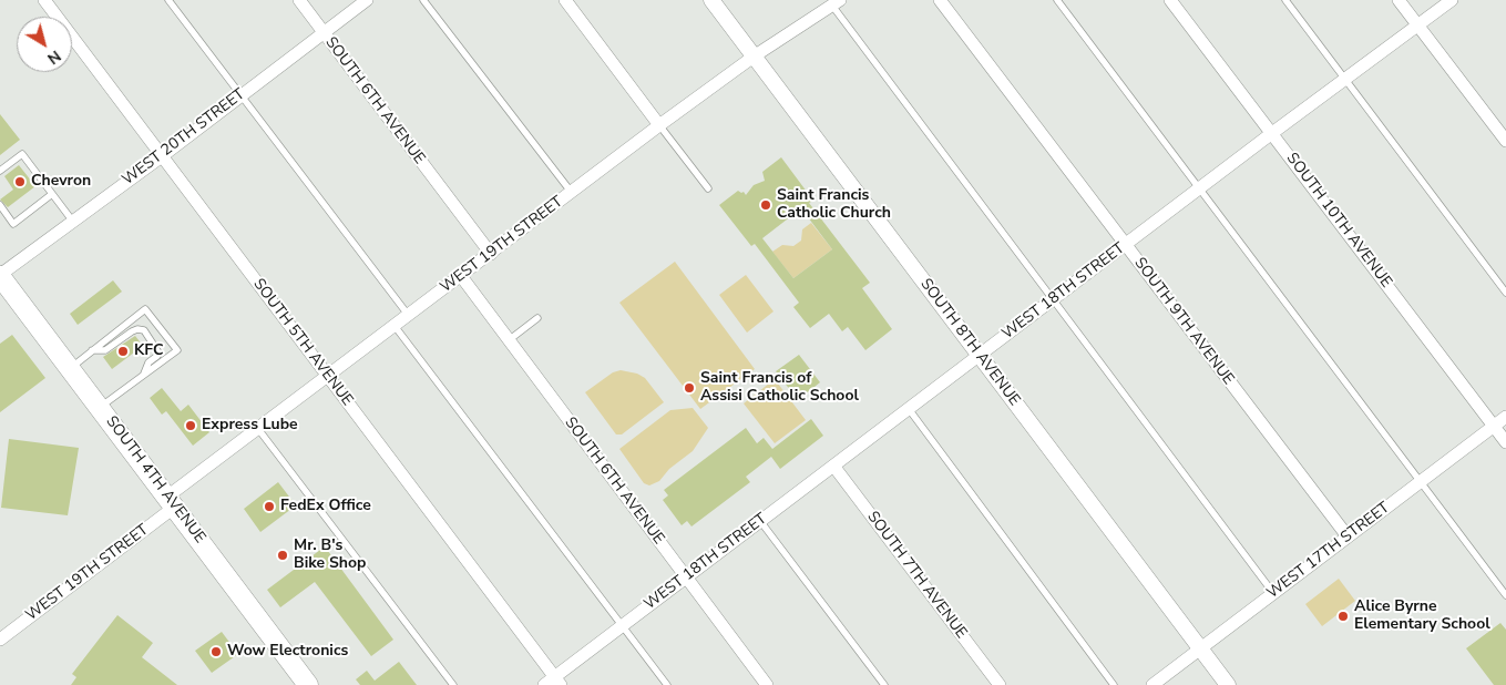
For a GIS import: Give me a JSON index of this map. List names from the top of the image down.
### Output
{
  "streets": {
    "main road": ["SOUTH 4TH AVENUE"],
    "street": [
      "SOUTH 6TH AVENUE",
      "WEST 20TH STREET",
      "SOUTH 10TH AVENUE",
      "WEST 19TH STREET",
      "WEST 18TH STREET",
      "SOUTH 9TH AVENUE",
      "SOUTH 5TH AVENUE",
      "SOUTH 8TH AVENUE",
      "WEST 17TH STREET",
      "SOUTH 7TH AVENUE"
    ]
  },
  "crossings": [
    ["SOUTH 6TH AVENUE", "WEST 20TH STREET"],
    ["SOUTH 6TH AVENUE", "WEST 19TH STREET"],
    ["SOUTH 6TH AVENUE", "WEST 18TH STREET"],
    ["WEST 20TH STREET", "SOUTH 5TH AVENUE"],
    ["WEST 20TH STREET", "SOUTH 4TH AVENUE"],
    ["SOUTH 10TH AVENUE", "WEST 18TH STREET"],
    ["SOUTH 10TH AVENUE", "WEST 17TH STREET"],
    ["WEST 19TH STREET", "SOUTH 5TH AVENUE"],
    ["WEST 19TH STREET", "SOUTH 8TH AVENUE"],
    ["WEST 19TH STREET", "SOUTH 4TH AVENUE"],
    ["WEST 18TH STREET", "SOUTH 9TH AVENUE"],
    ["WEST 18TH STREET", "SOUTH 5TH AVENUE"],
    ["WEST 18TH STREET", "SOUTH 8TH AVENUE"],
    ["WEST 18TH STREET", "SOUTH 7TH AVENUE"],
    ["SOUTH 9TH AVENUE", "WEST 17TH STREET"],
    ["SOUTH 8TH AVENUE", "WEST 17TH STREET"]
  ],
  "places": [
    "Chevron",
    "Saint Francis Catholic Church",
    "KFC",
    "Saint Francis of Assisi Catholic School",
    "Express Lube",
    "FedEx Office",
    "Mr. B's Bike Shop",
    "Alice Byrne Elementary School",
    "Wow Electronics"
  ],
  "north": "bottom right"
}
